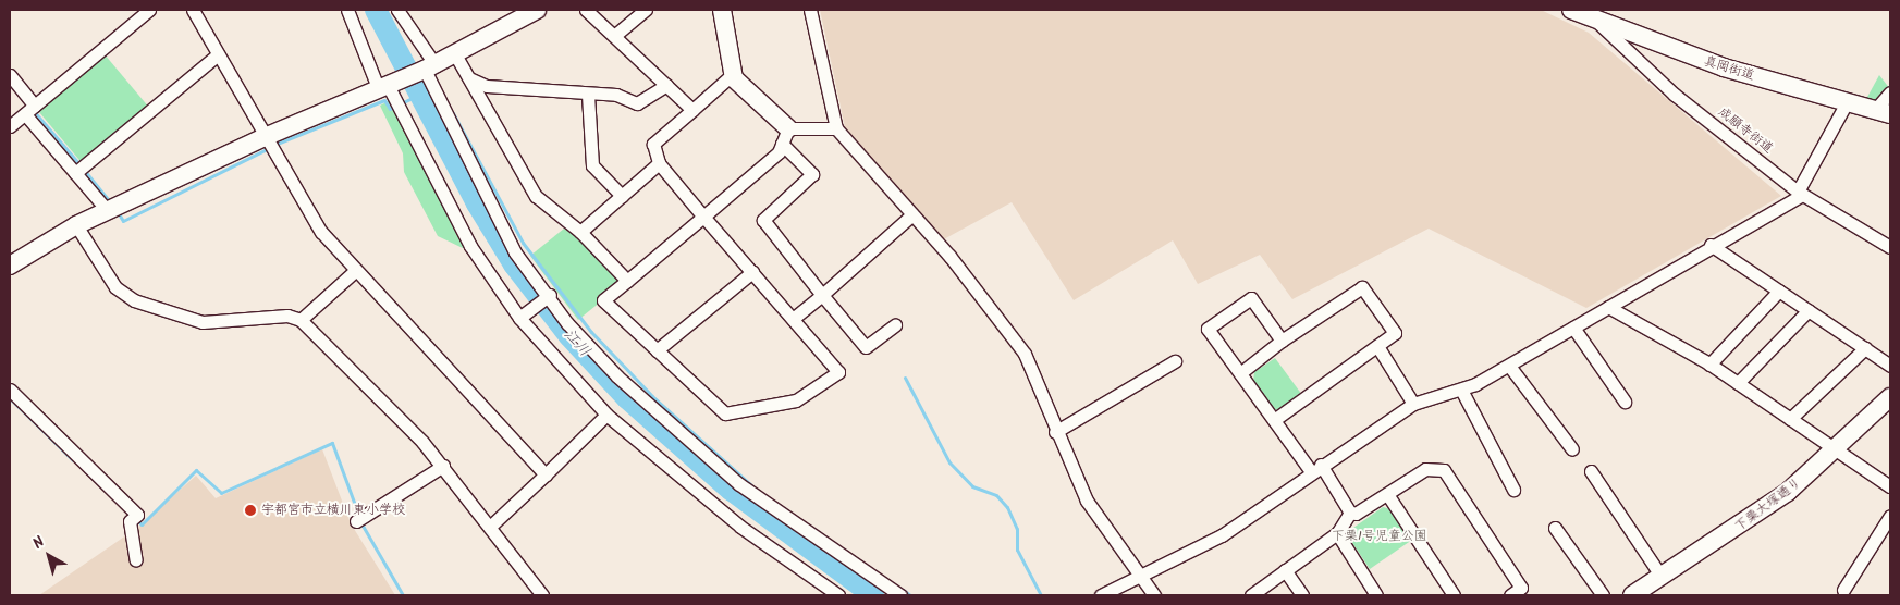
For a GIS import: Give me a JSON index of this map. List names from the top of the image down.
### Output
{
  "streets": {
    "street": ["真岡街道", "成願寺街道", "下栗大塚通り"]
  },
  "crossings": [
    ["真岡街道", "成願寺街道"]
  ],
  "water": ["江川"],
  "parks": ["下栗1号児童公園"],
  "places": ["宇都宮市立横川東小学校"],
  "north": "top left"
}
